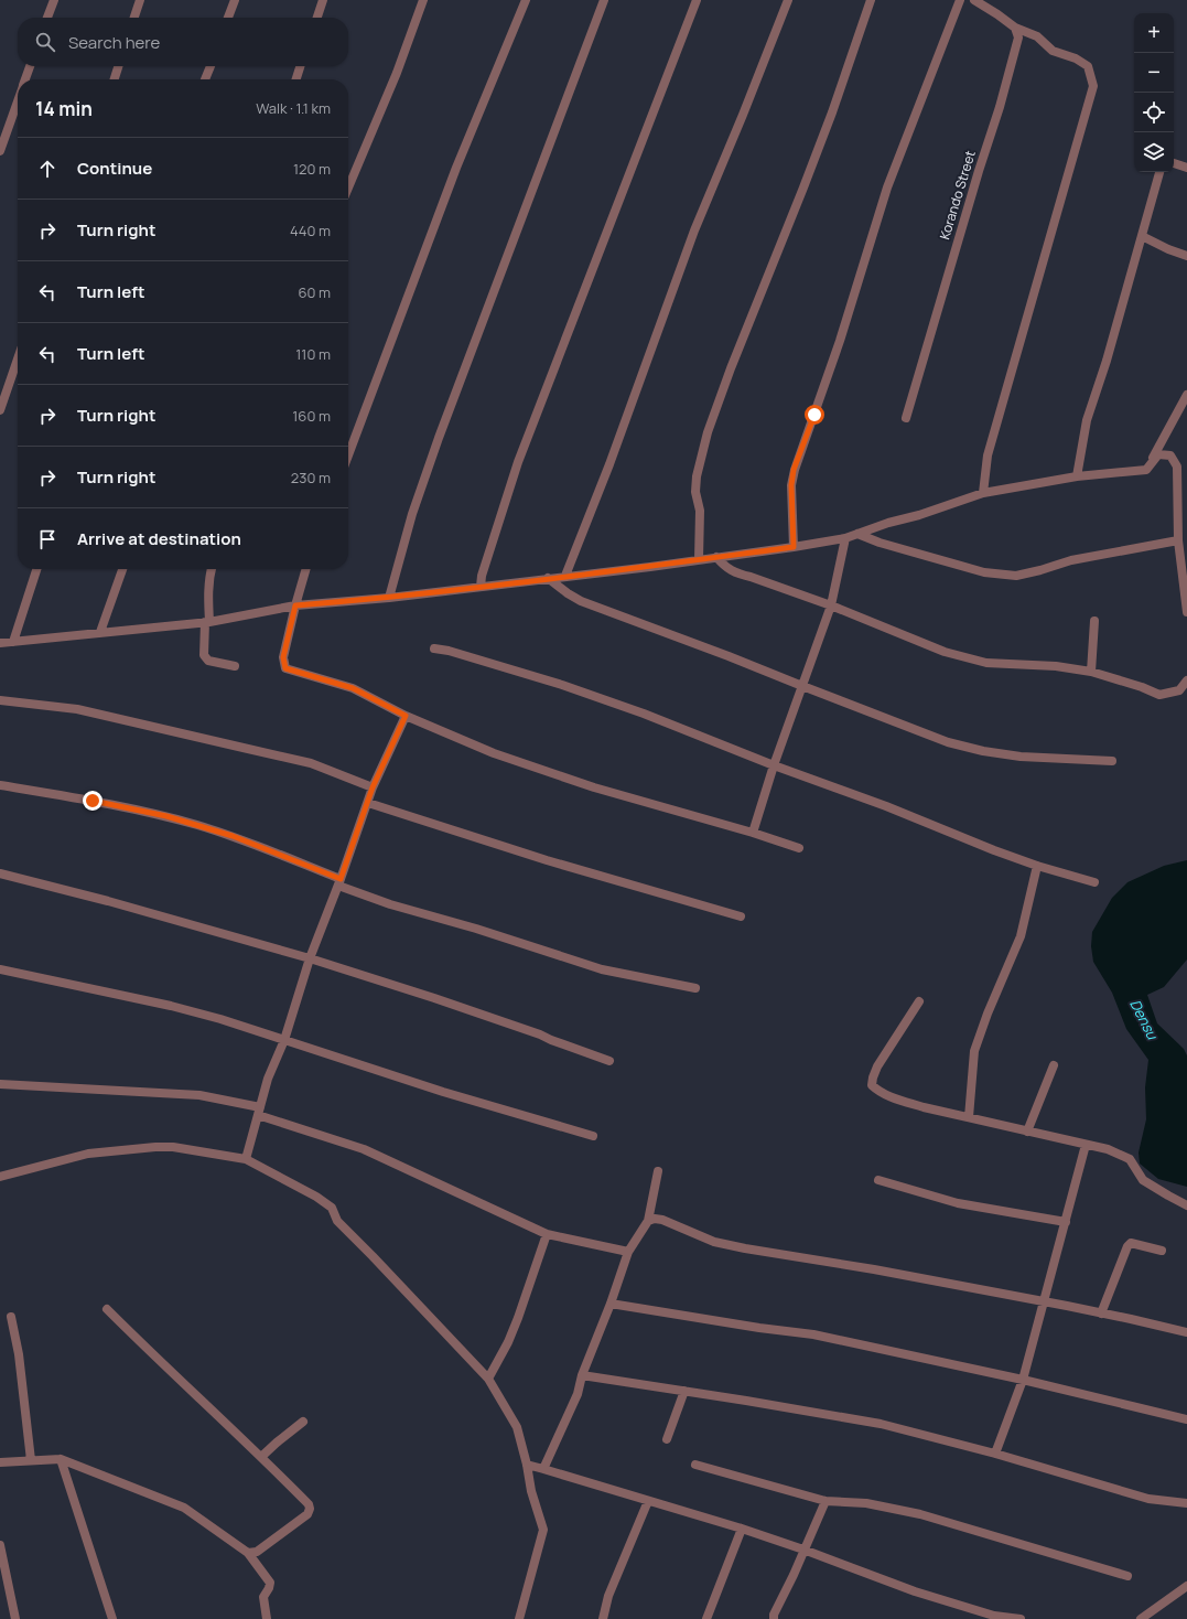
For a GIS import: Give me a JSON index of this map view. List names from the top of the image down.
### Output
{
  "streets": {
    "street": ["Korando Street"]
  },
  "water": ["Densu"],
  "page": {
    "map_buttons": ["+", "−"],
    "search": "Search here",
    "heading": ["14 min", "Walk · 1.1 km"],
    "list": [
      ["Continue", "120 m"],
      ["Turn right", "440 m"],
      ["Turn left", "60 m"],
      ["Turn left", "110 m"],
      ["Turn right", "160 m"],
      ["Turn right", "230 m"],
      "Arrive at destination"
    ]
  }
}
